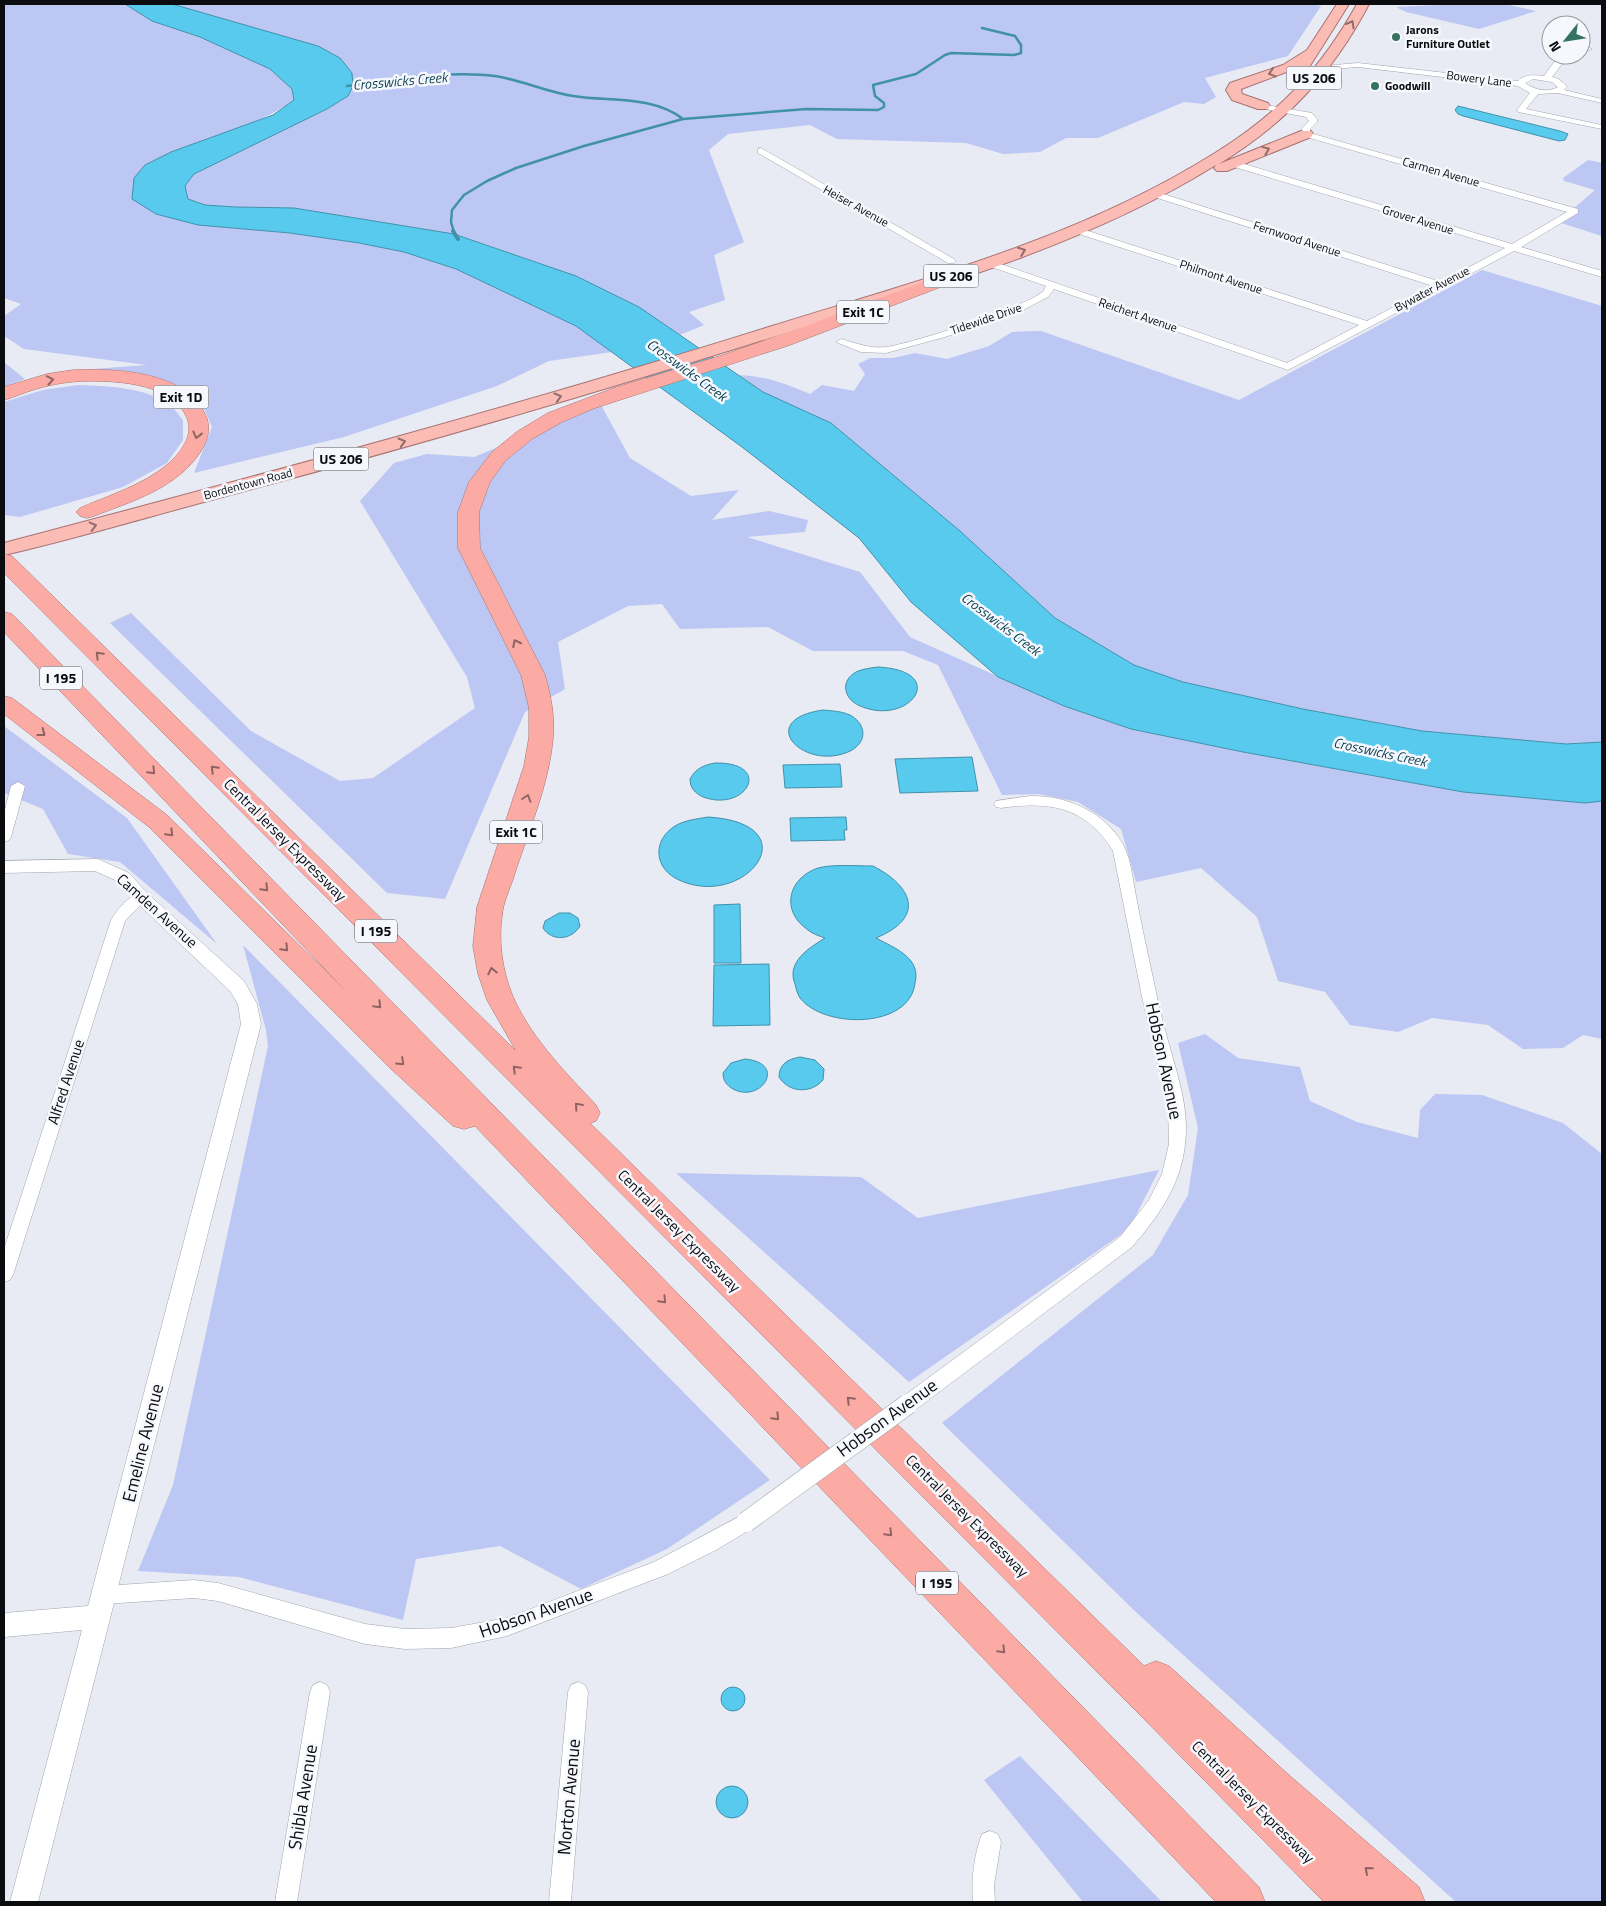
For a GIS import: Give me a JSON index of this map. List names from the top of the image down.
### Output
{
  "streets": {
    "highway": [
      "US 206",
      "Exit 1C",
      "Exit 1D",
      "Bordentown Road",
      "I 195",
      "Central Jersey Expressway"
    ],
    "street": [
      "Bowery Lane",
      "Carmen Avenue",
      "Heiser Avenue",
      "Grover Avenue",
      "Fernwood Avenue",
      "Philmont Avenue",
      "Bywater Avenue",
      "Reichert Avenue",
      "Tidewide Drive",
      "Camden Avenue",
      "Hobson Avenue",
      "Alfred Avenue",
      "Emeline Avenue",
      "Shibla Avenue",
      "Morton Avenue"
    ]
  },
  "crossings": [
    ["US 206", "Bowery Lane"],
    ["US 206", "Heiser Avenue"],
    ["US 206", "Fernwood Avenue"],
    ["US 206", "Philmont Avenue"],
    ["US 206", "Exit 1C"],
    ["US 206", "Reichert Avenue"],
    ["US 206", "Bordentown Road"],
    ["Carmen Avenue", "Bywater Avenue"],
    ["Grover Avenue", "Bywater Avenue"],
    ["Fernwood Avenue", "Bywater Avenue"],
    ["Philmont Avenue", "Bywater Avenue"],
    ["Bywater Avenue", "Reichert Avenue"],
    ["Exit 1C", "Bordentown Road"],
    ["Exit 1C", "Central Jersey Expressway"],
    ["Reichert Avenue", "Tidewide Drive"],
    ["Exit 1D", "Bordentown Road"],
    ["Camden Avenue", "Alfred Avenue"],
    ["Camden Avenue", "Emeline Avenue"],
    ["Hobson Avenue", "Emeline Avenue"]
  ],
  "water": ["Crosswicks Creek"],
  "places": ["Jarons Furniture Outlet", "Goodwill"],
  "north": "bottom left"
}
